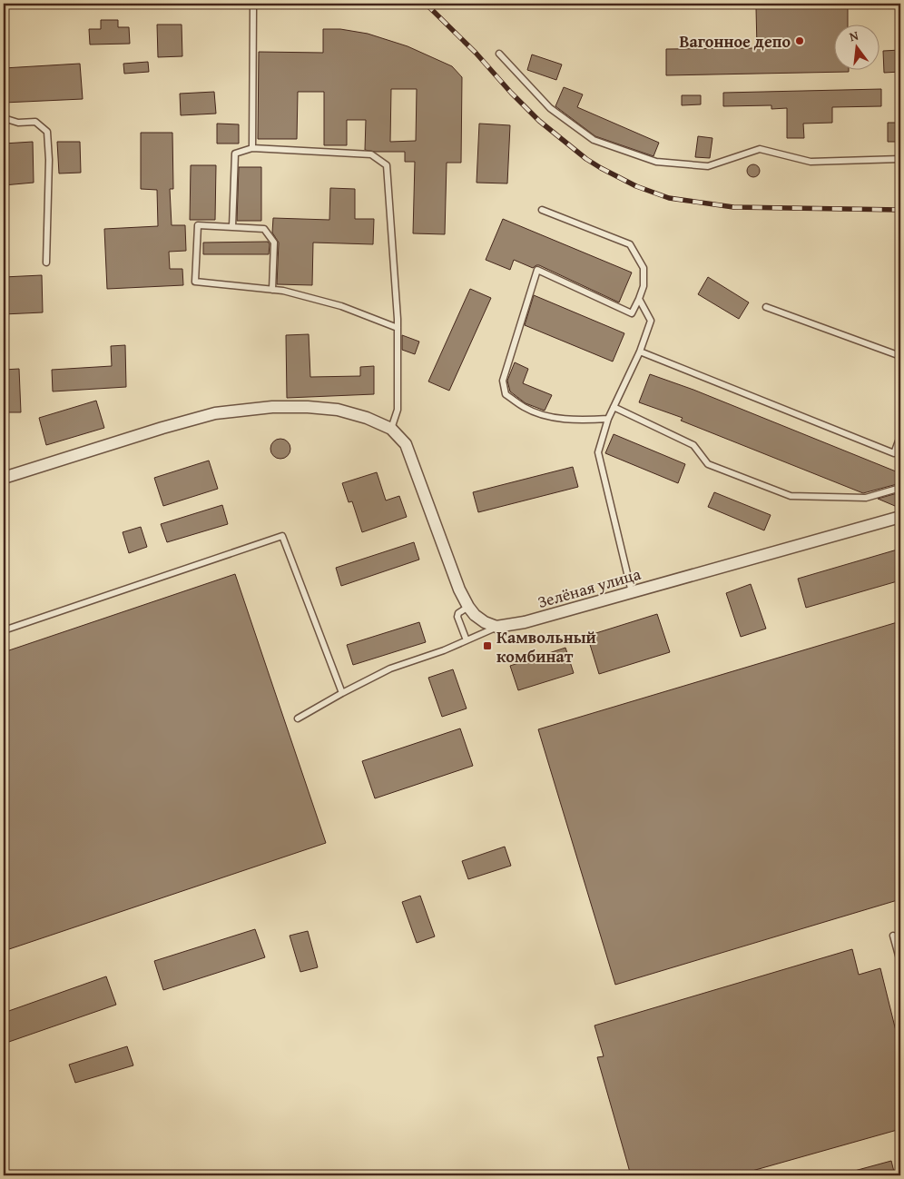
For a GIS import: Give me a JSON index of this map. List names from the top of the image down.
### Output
{
  "streets": {
    "street": ["Зелёная улица"]
  },
  "places": {
    "other": ["Вагонное депо"],
    "transit": ["Камвольный комбинат"]
  },
  "north": "top"
}
